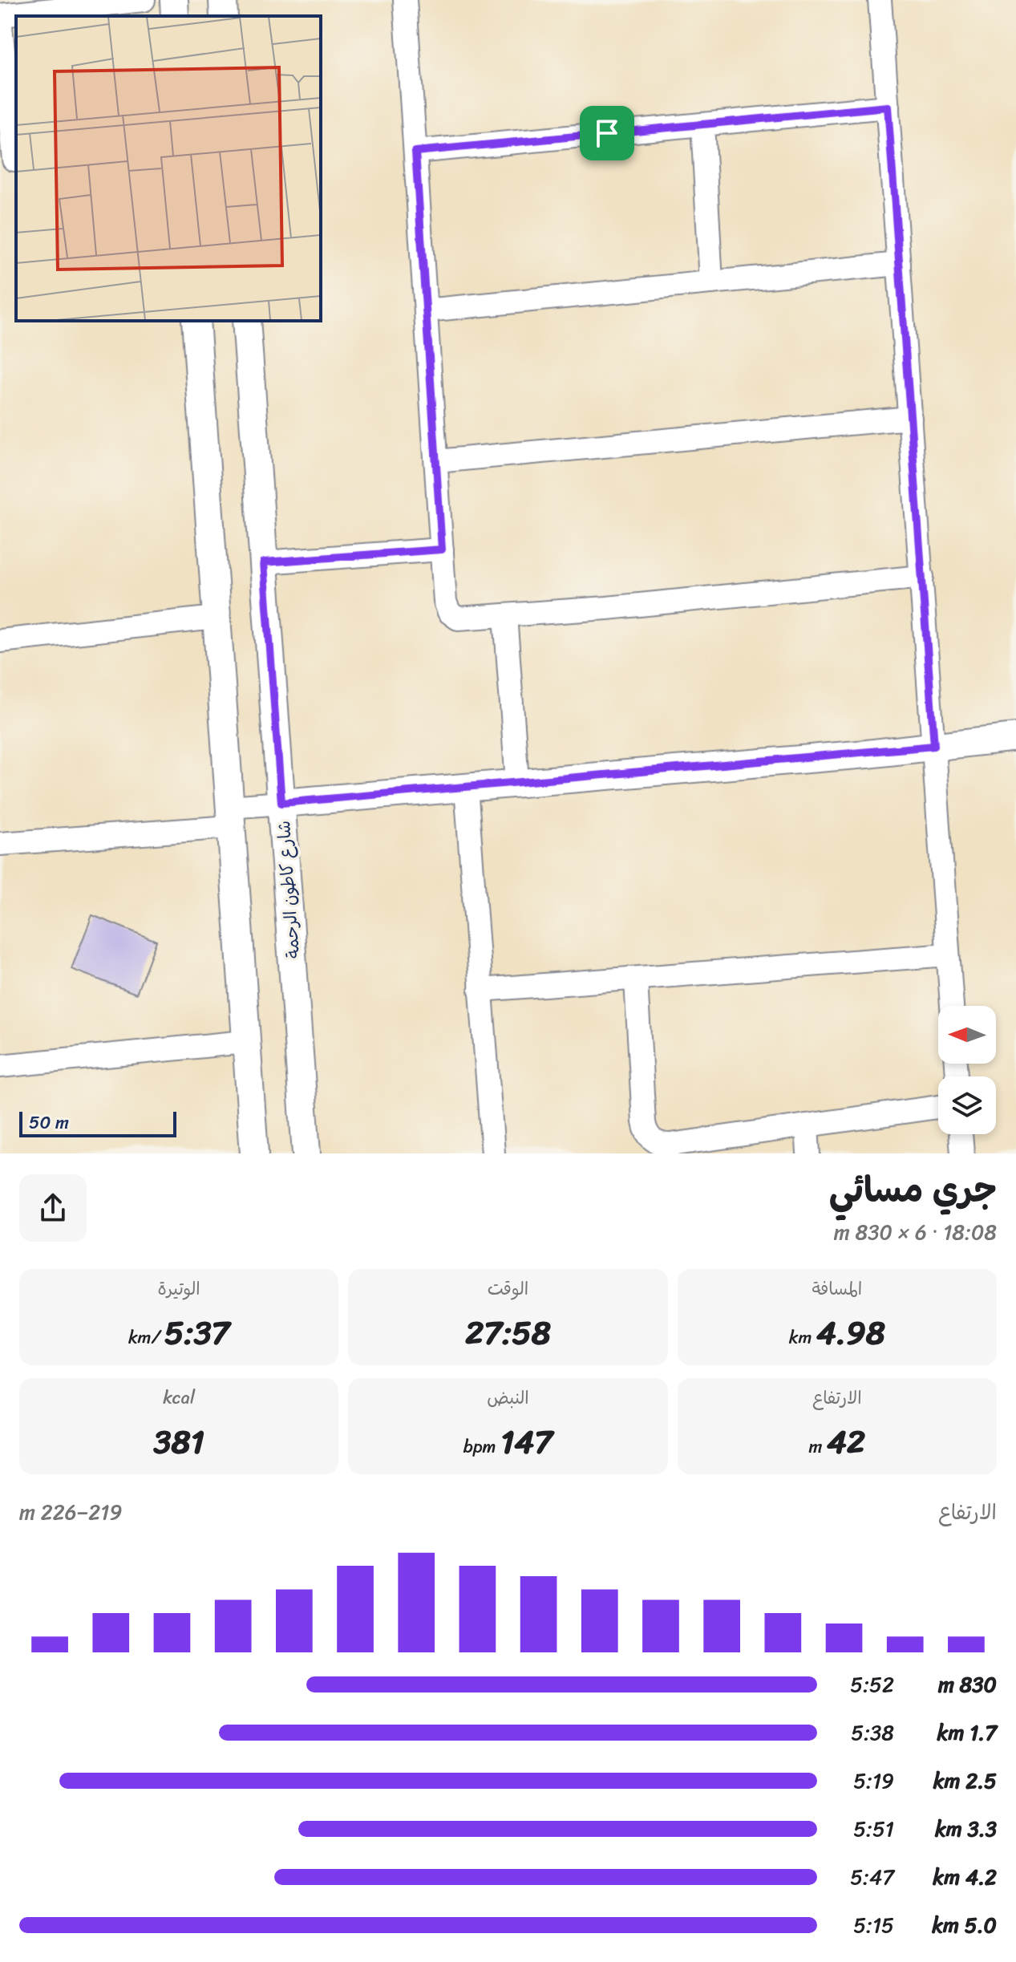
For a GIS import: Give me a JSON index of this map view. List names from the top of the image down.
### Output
{
  "streets": {
    "street": ["شارع كاطون الرحمة"]
  },
  "scale_bar": "50 m",
  "north": "left",
  "page": {
    "scale": "50 m",
    "heading": ["جري مسائي", "18:08 · 6 × 830 m"],
    "stats": [
      ["المسافة", "4.98 km"],
      ["الوقت", "27:58"],
      ["الوتيرة", "5:37 /km"],
      ["الارتفاع", "42 m"],
      ["النبض", "147 bpm"],
      ["kcal", "381"]
    ],
    "chart": ["الارتفاع", "219–226 m"],
    "list": [
      {
        "name": "830 m",
        "note": "5:52"
      },
      {
        "name": "1.7 km",
        "note": "5:38"
      },
      {
        "name": "2.5 km",
        "note": "5:19"
      },
      {
        "name": "3.3 km",
        "note": "5:51"
      },
      {
        "name": "4.2 km",
        "note": "5:47"
      },
      {
        "name": "5.0 km",
        "note": "5:15"
      }
    ]
  }
}
